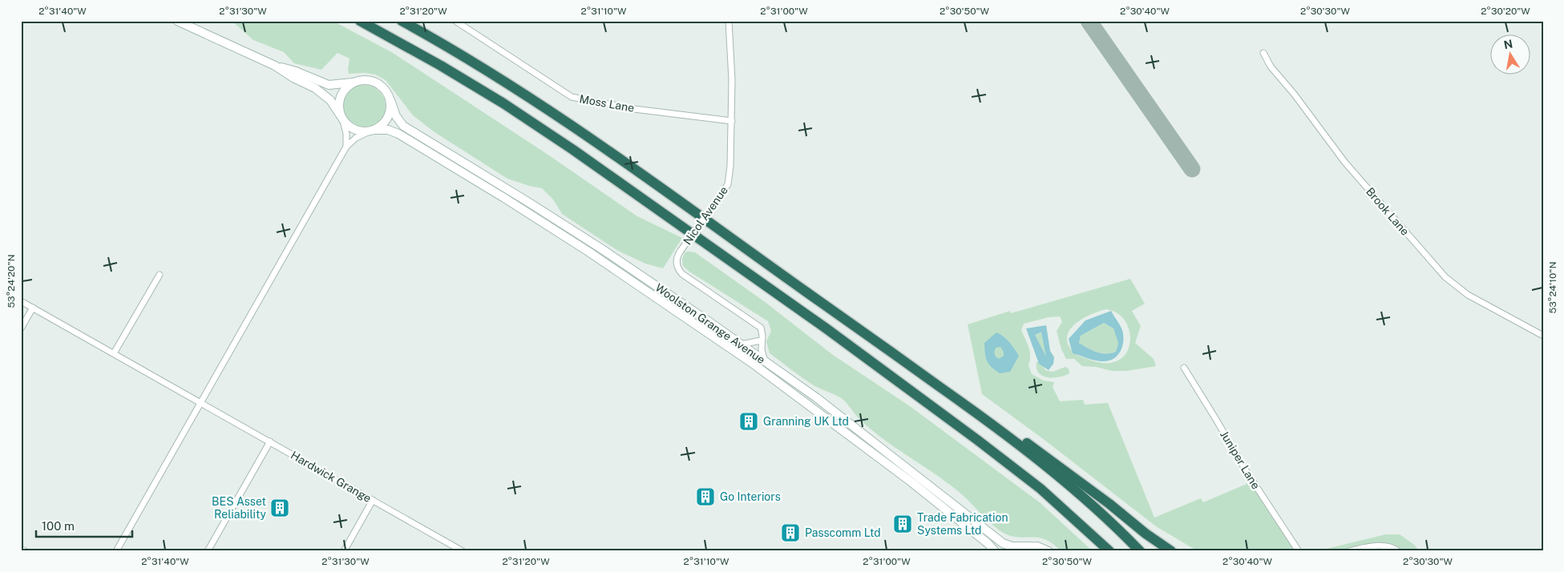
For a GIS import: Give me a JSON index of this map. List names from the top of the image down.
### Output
{
  "streets": {
    "main road": ["Woolston Grange Avenue"],
    "street": [
      "Moss Lane",
      "Brook Lane",
      "Nicol Avenue",
      "Juniper Lane",
      "Hardwick Grange"
    ]
  },
  "crossings": [
    ["Moss Lane", "Nicol Avenue"],
    ["Nicol Avenue", "Woolston Grange Avenue"]
  ],
  "places": {
    "building": [
      "Granning UK Ltd",
      "Go Interiors",
      "BES Asset Reliability",
      "Trade Fabrication Systems Ltd",
      "Passcomm Ltd"
    ]
  },
  "scale_bar": "100 m",
  "north": "top",
  "coordinates": [
    "2°31'40\"W",
    "2°31'30\"W",
    "2°31'20\"W",
    "2°31'10\"W",
    "2°31'00\"W",
    "2°30'50\"W",
    "2°30'40\"W",
    "2°30'30\"W",
    "2°30'20\"W",
    "53°24'20\"N",
    "53°24'10\"N"
  ]
}
